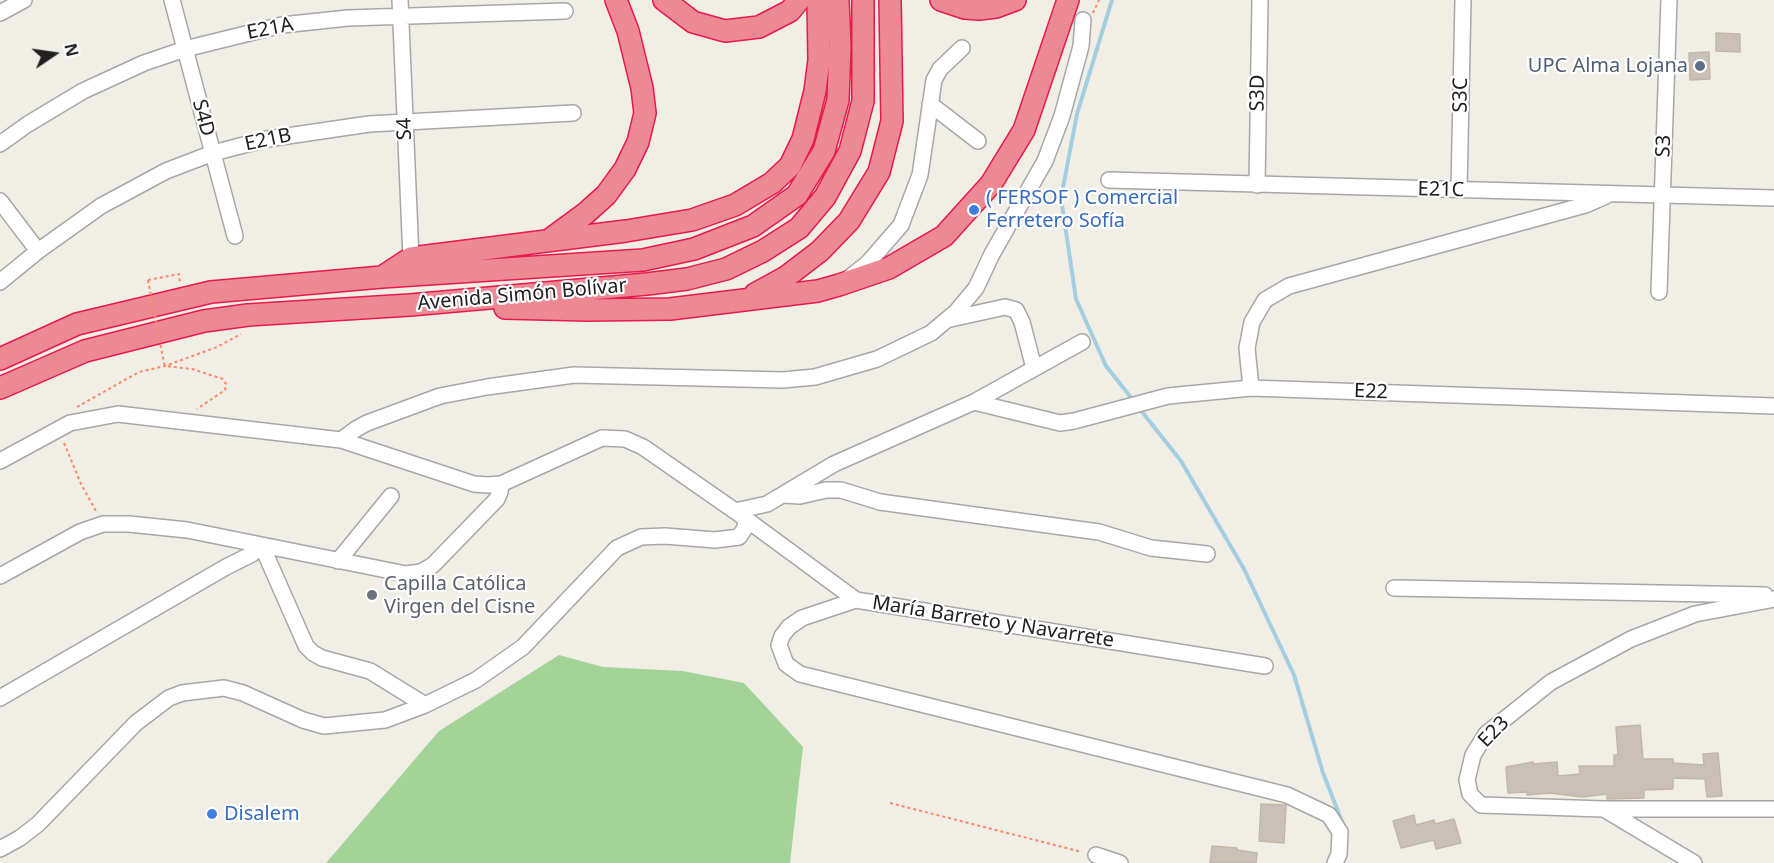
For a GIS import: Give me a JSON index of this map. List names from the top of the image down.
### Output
{
  "streets": {
    "highway": ["Avenida Simón Bolívar"],
    "street": [
      "E21A",
      "S3D",
      "S3C",
      "S4D",
      "S4",
      "E21B",
      "S3",
      "E21C",
      "E22",
      "María Barreto y Navarrete",
      "E23"
    ]
  },
  "crossings": [
    ["E21A", "S4D"],
    ["E21A", "S4"],
    ["S3D", "E21C"],
    ["S3C", "E21C"],
    ["S4D", "E21B"],
    ["S4", "E21B"],
    ["S3", "E21C"]
  ],
  "places": [
    "UPC Alma Lojana",
    "( FERSOF ) Comercial Ferretero Sofía",
    "Capilla Católica Virgen del Cisne",
    "Disalem"
  ],
  "north": "right"
}
